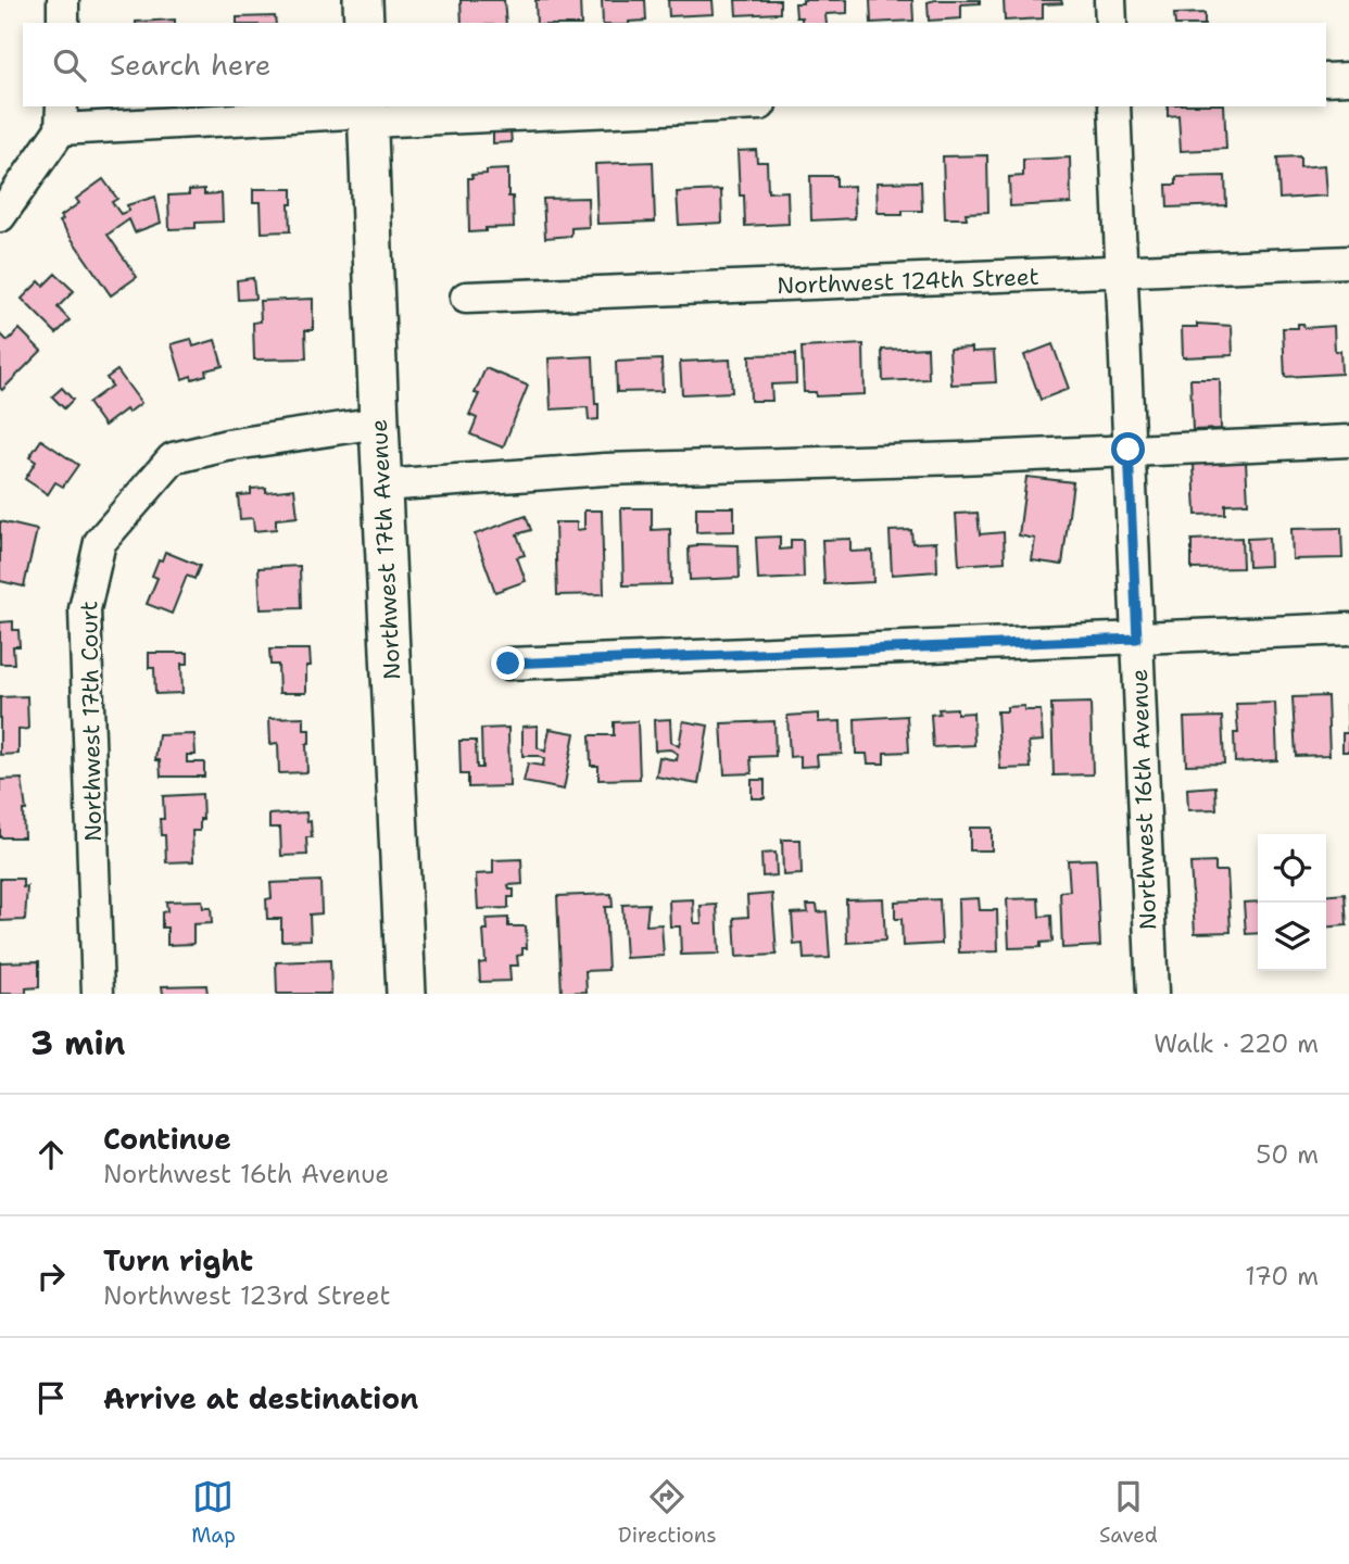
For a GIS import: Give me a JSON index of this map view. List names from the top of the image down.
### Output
{
  "streets": {
    "main road": ["Northwest 17th Avenue"],
    "street": ["Northwest 124th Street", "Northwest 17th Court", "Northwest 16th Avenue"]
  },
  "crossings": [
    ["Northwest 124th Street", "Northwest 16th Avenue"],
    ["Northwest 17th Avenue", "Northwest 17th Court"]
  ],
  "page": {
    "search": "Search here",
    "heading": ["3 min", "Walk · 220 m"],
    "list": [
      ["Continue", "Northwest 16th Avenue", "50 m"],
      ["Turn right", "Northwest 123rd Street", "170 m"],
      "Arrive at destination"
    ],
    "nav": ["Map", "Directions", "Saved"]
  }
}
